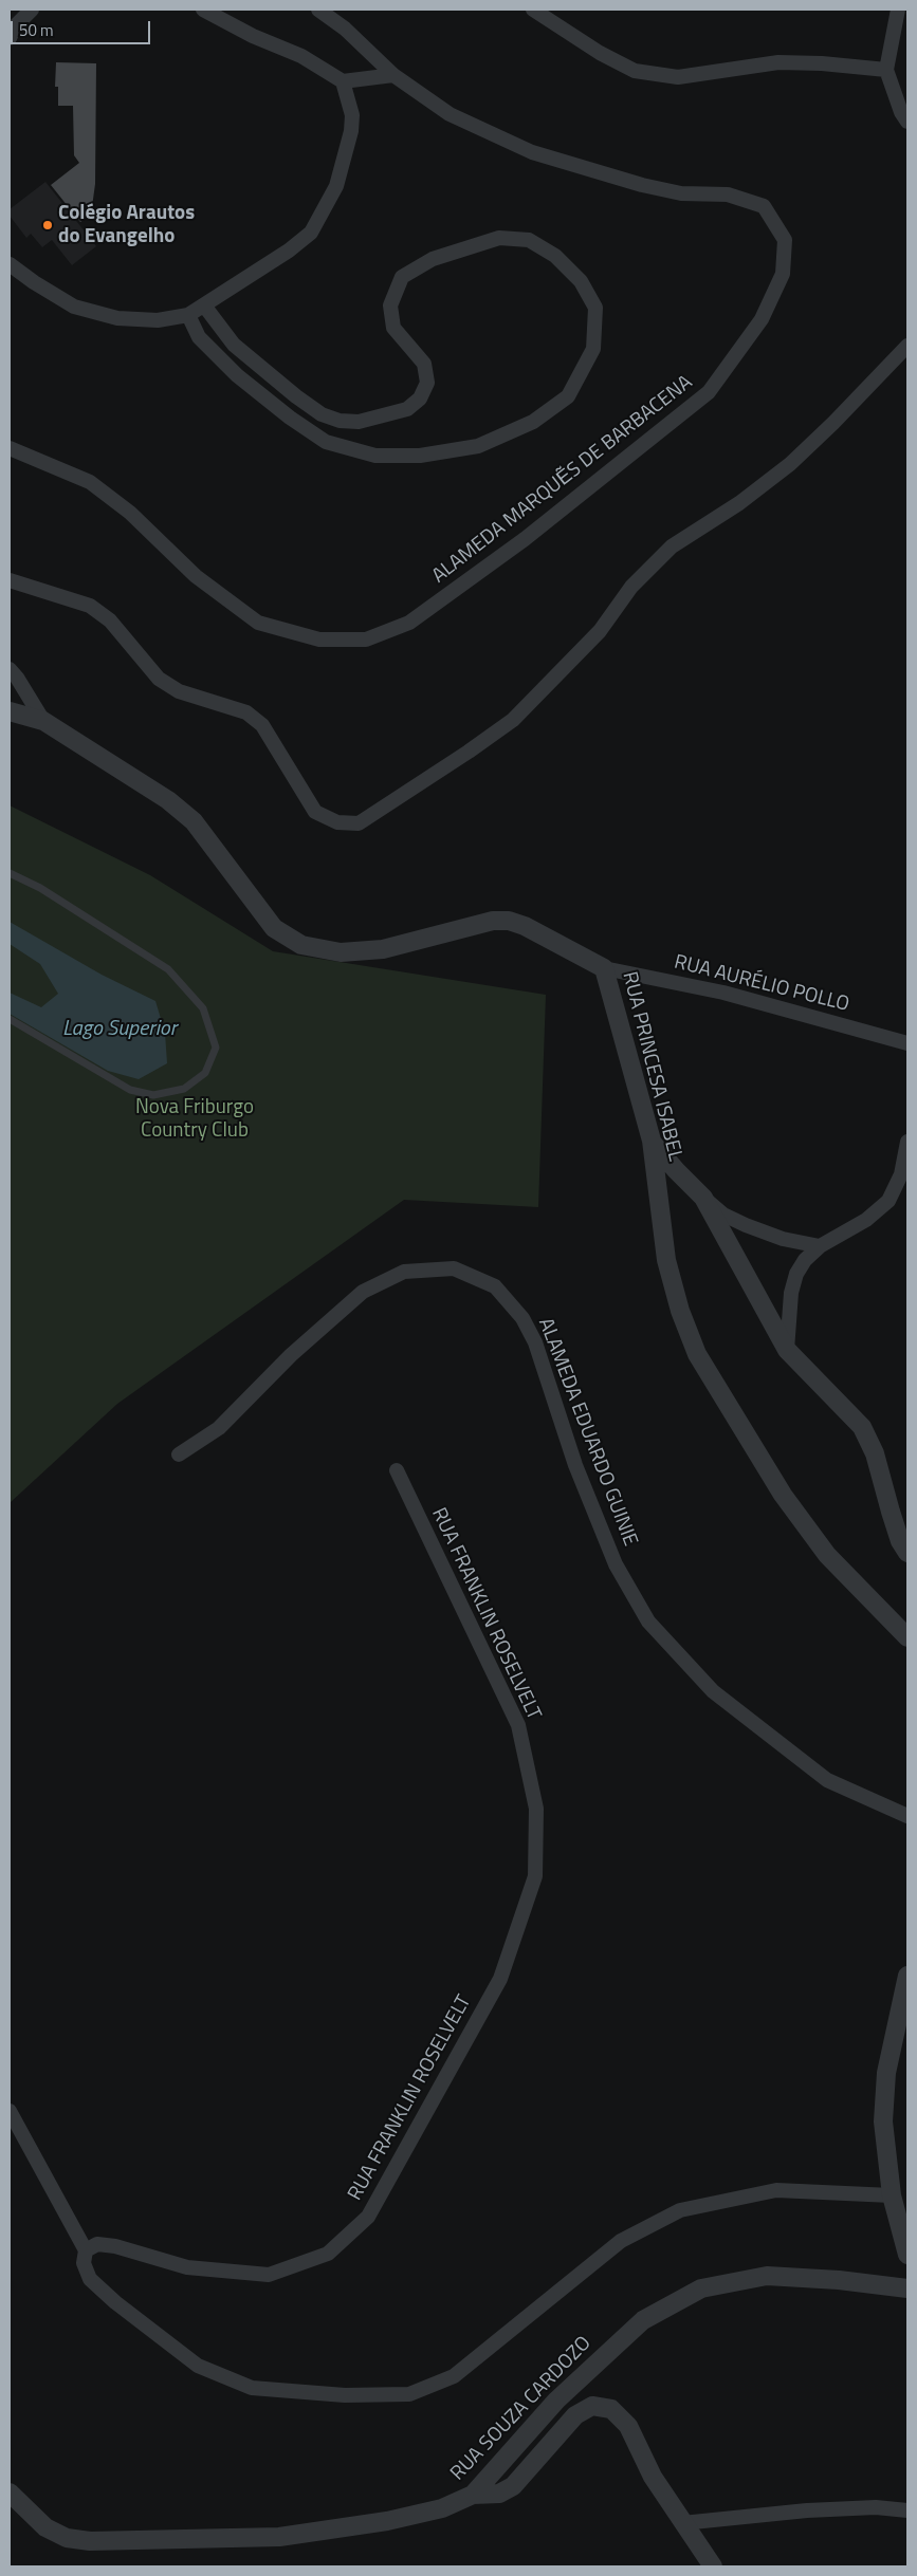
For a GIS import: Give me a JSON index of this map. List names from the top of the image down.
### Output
{
  "streets": {
    "street": [
      "ALAMEDA MARQUẼS DE BARBACENA",
      "RUA AURÉLIO POLLO",
      "RUA PRINCESA ISABEL",
      "ALAMEDA EDUARDO GUINIE",
      "RUA FRANKLIN ROSELVELT",
      "RUA SOUZA CARDOZO"
    ]
  },
  "crossings": [
    ["RUA AURÉLIO POLLO", "RUA PRINCESA ISABEL"]
  ],
  "water": ["Lago Superior"],
  "parks": ["Nova Friburgo Country Club"],
  "places": ["Colégio Arautos do Evangelho"],
  "scale_bar": "50 m"
}
